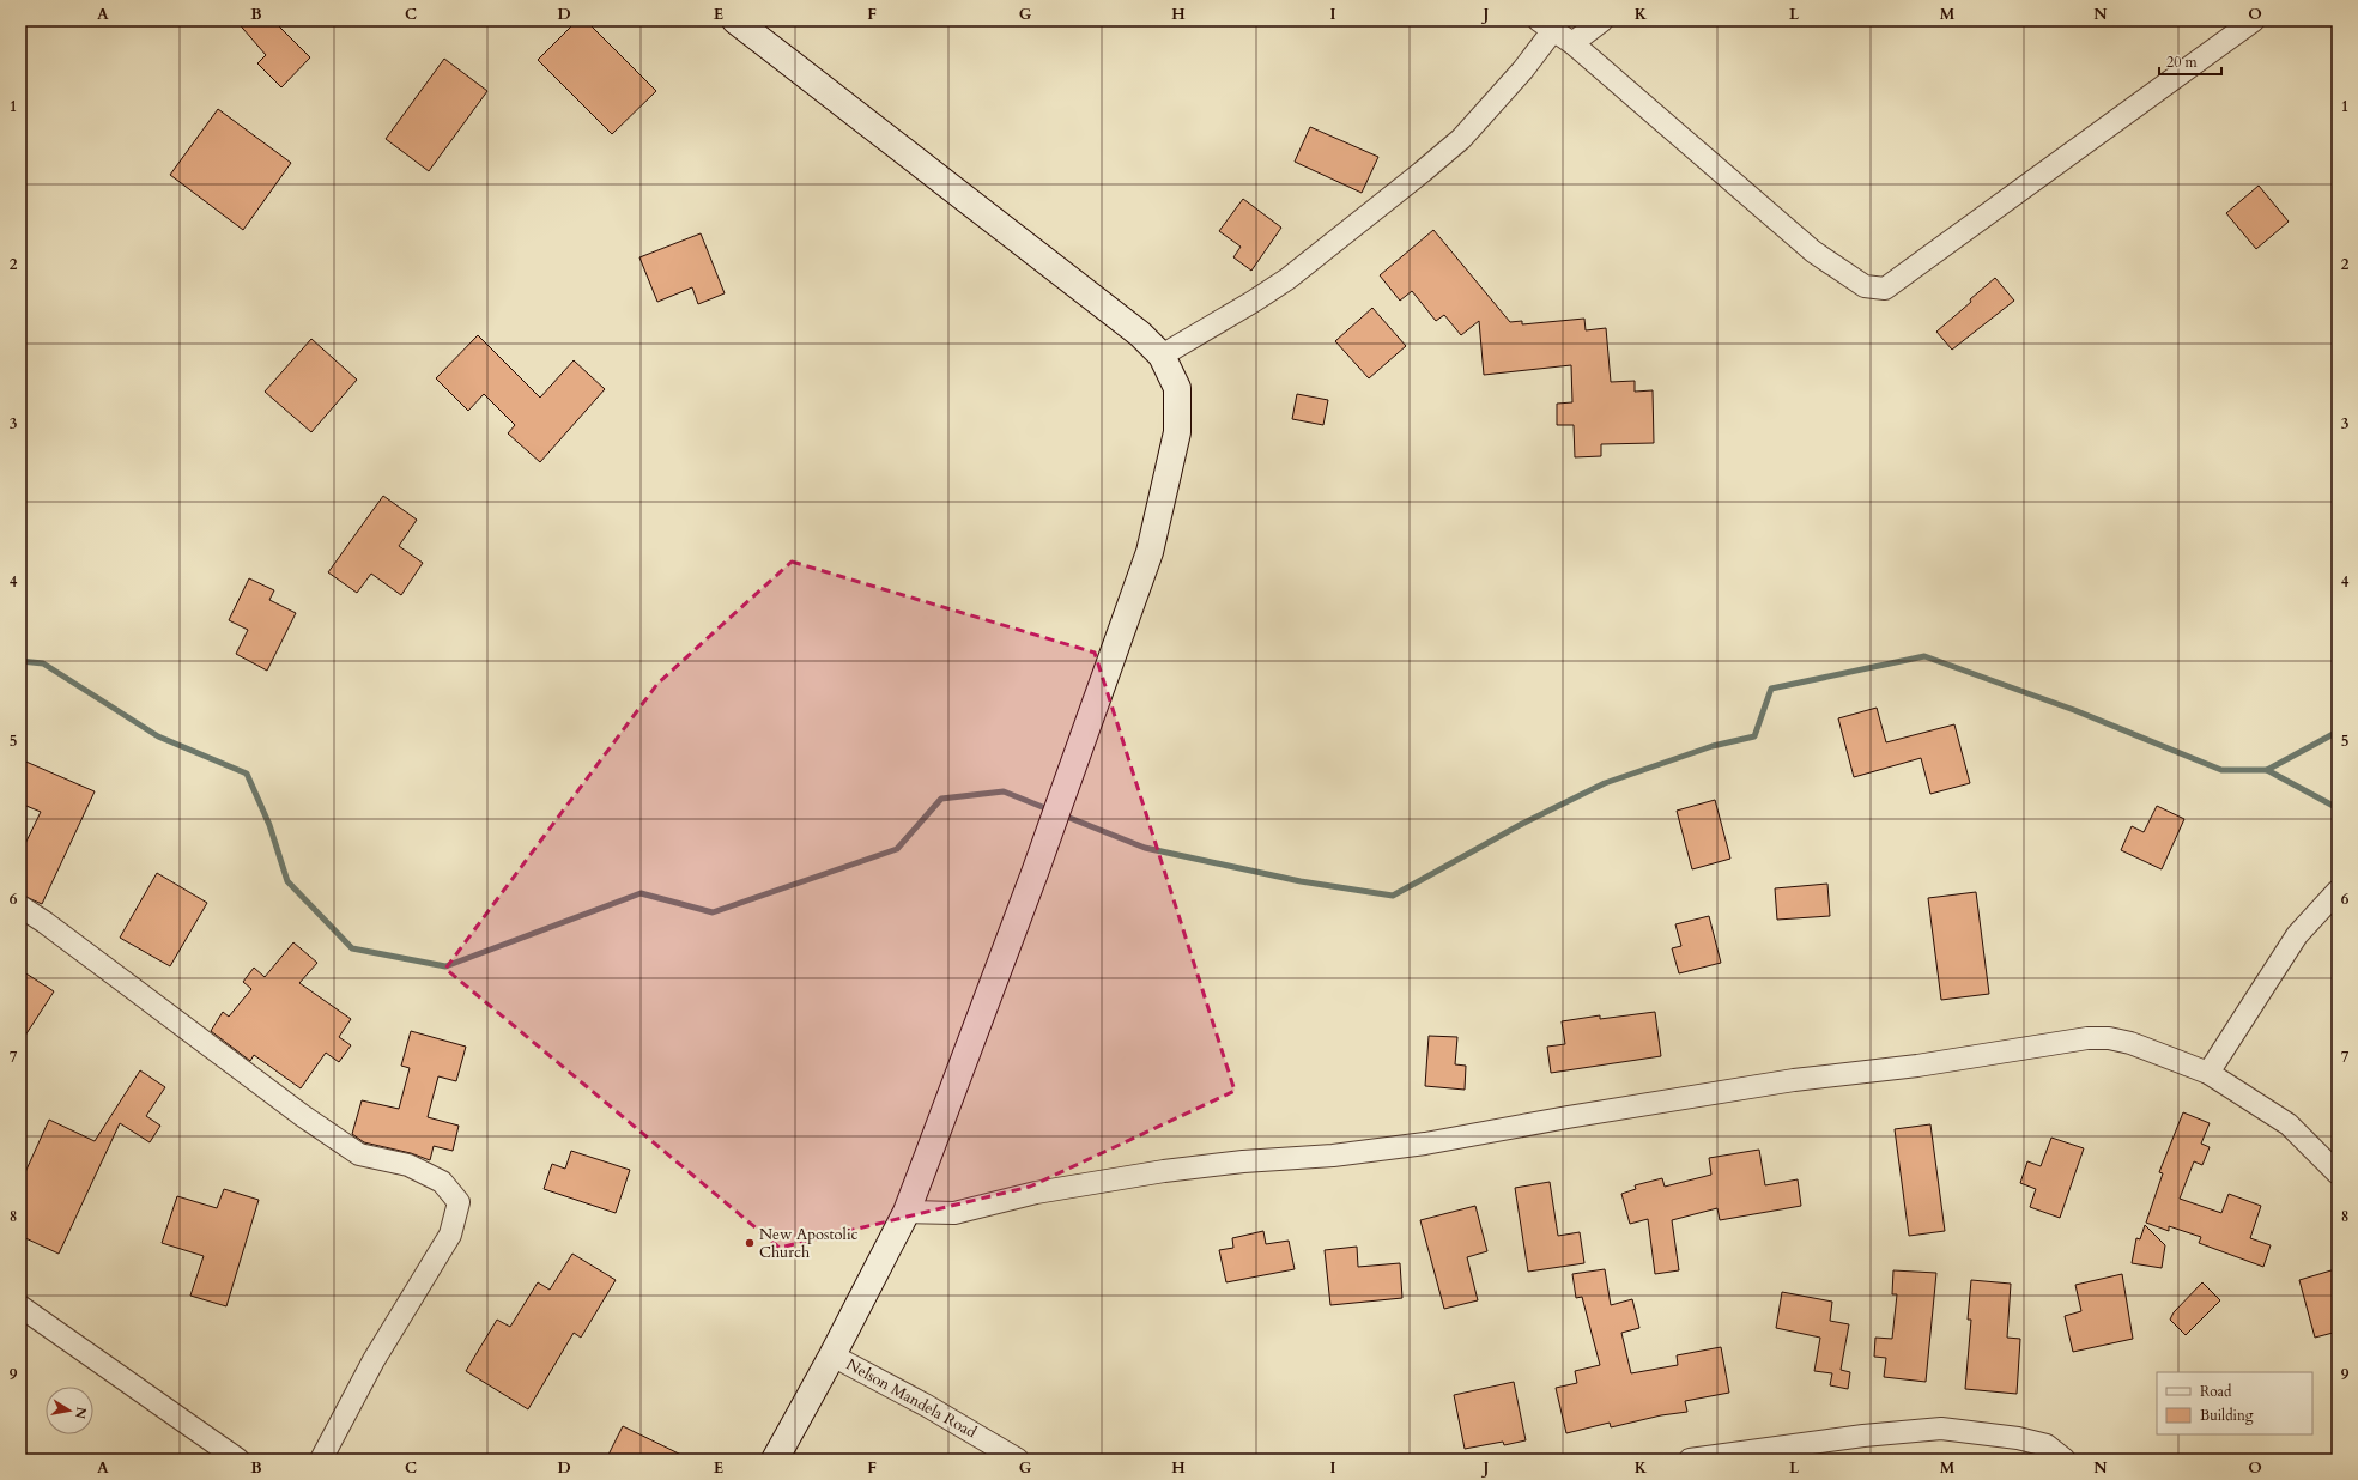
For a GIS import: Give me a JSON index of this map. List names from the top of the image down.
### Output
{
  "streets": {
    "street": ["Nelson Mandela Road"]
  },
  "places": ["New Apostolic Church"],
  "legend": ["Road", "Building"],
  "scale_bar": "20 m",
  "north": "right",
  "grid": {
    "columns": [
      "A",
      "B",
      "C",
      "D",
      "E",
      "F",
      "G",
      "H",
      "I",
      "J",
      "K",
      "L",
      "M",
      "N",
      "O"
    ],
    "rows": [
      "1",
      "2",
      "3",
      "4",
      "5",
      "6",
      "7",
      "8",
      "9"
    ]
  }
}
